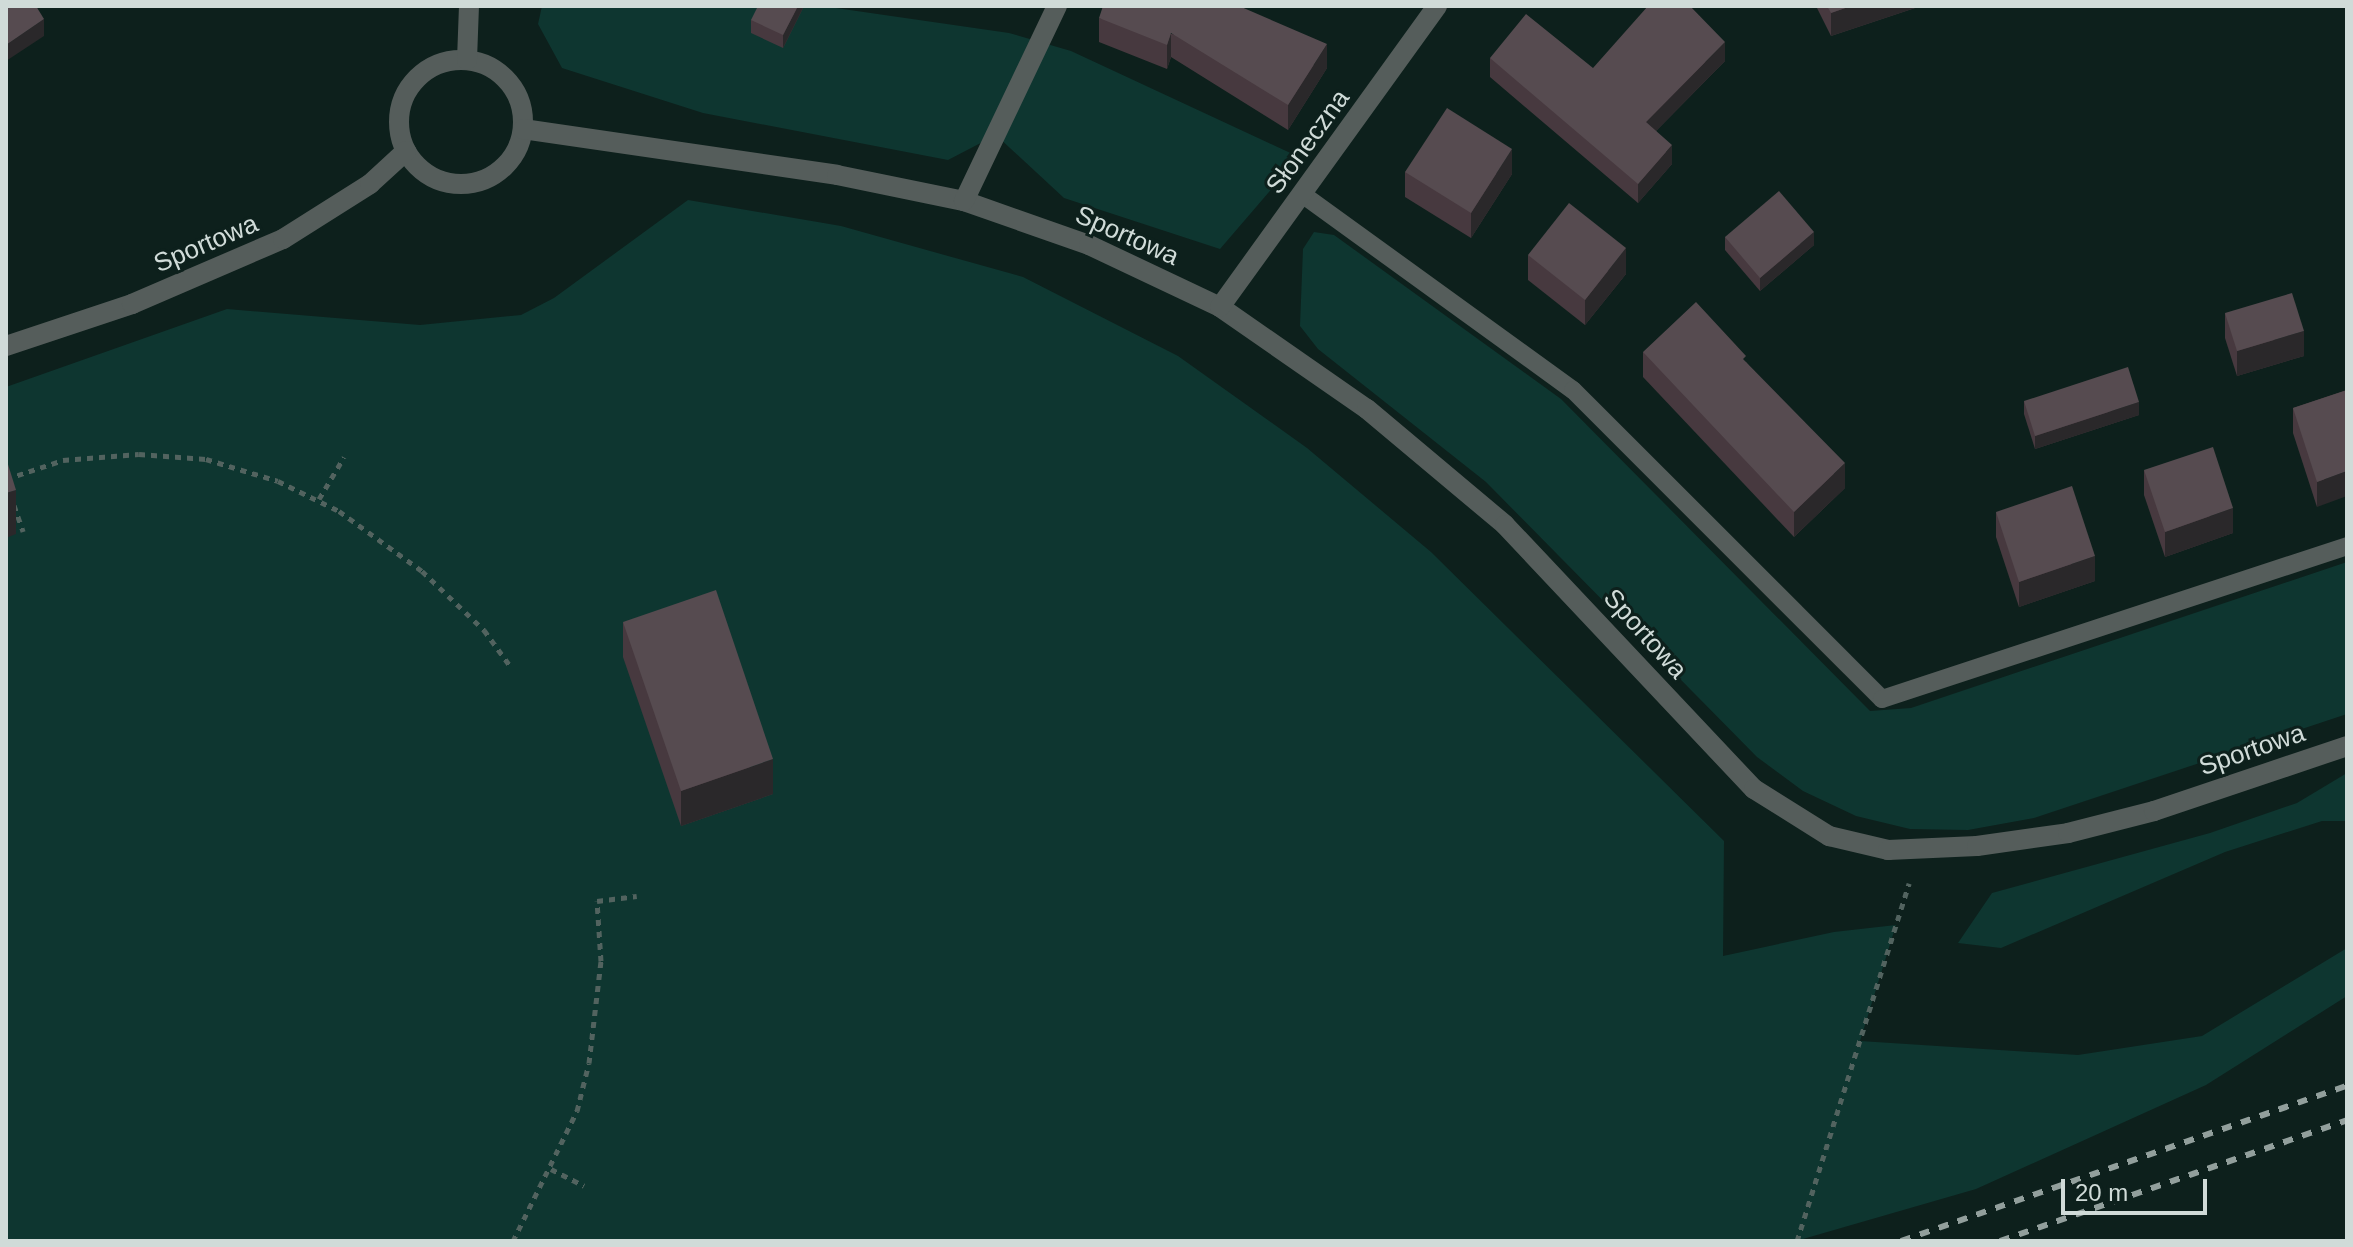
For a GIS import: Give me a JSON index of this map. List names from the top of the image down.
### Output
{
  "streets": {
    "street": ["Słoneczna", "Sportowa"]
  },
  "crossings": [
    ["Słoneczna", "Sportowa"]
  ],
  "scale_bar": "20 m"
}
